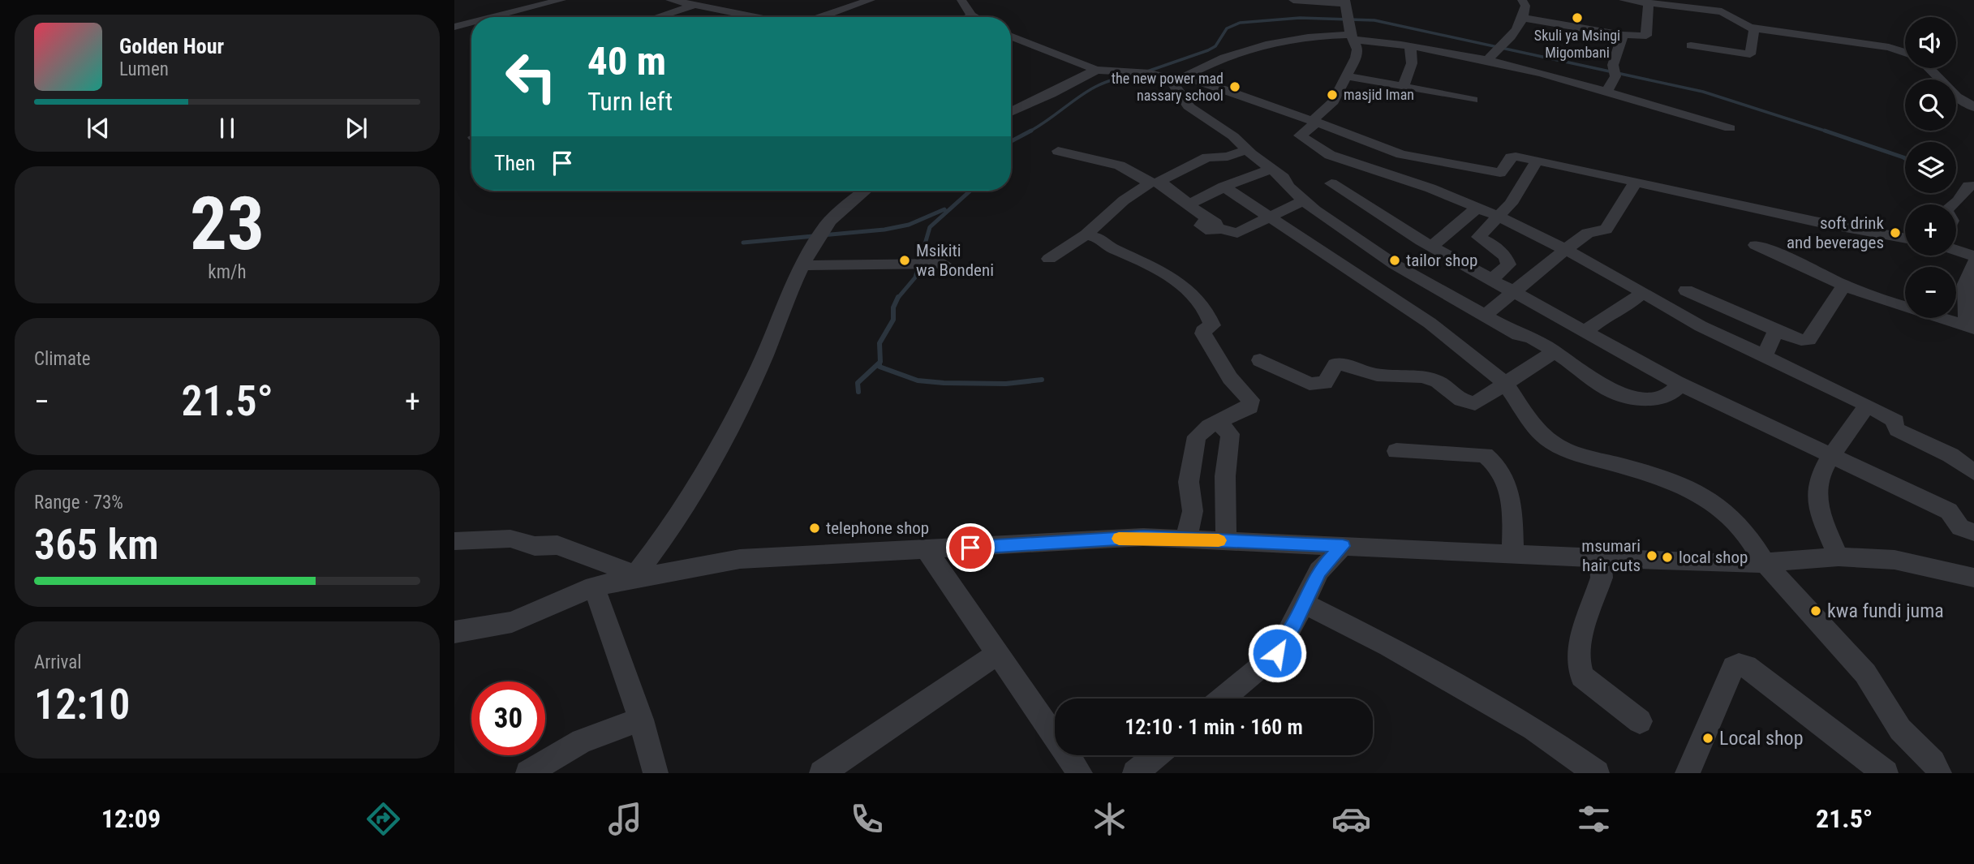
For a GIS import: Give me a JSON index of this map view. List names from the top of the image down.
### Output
{
  "places": [
    "Skuli ya Msingi Migombani",
    "the new power mad nassary school",
    "masjid Iman",
    "soft drink and beverages",
    "Msikiti wa Bondeni",
    "tailor shop",
    "telephone shop",
    "msumari hair cuts",
    "local shop",
    "kwa fundi juma",
    "Local shop"
  ],
  "page": {
    "map_buttons": ["+", "−"],
    "turn": ["40 m", "Turn left"],
    "song": ["Golden Hour", "Lumen"],
    "then": "Then",
    "tile": [
      ["23", "km/h"],
      "Climate",
      ["Range · 73%", "365 km"],
      ["Arrival", "12:10"]
    ],
    "heat": ["−", "21.5°", "+"],
    "limit": "30",
    "trip": "12:10 · 1 min · 160 m",
    "tabs": ["12:09", "21.5°"]
  }
}
